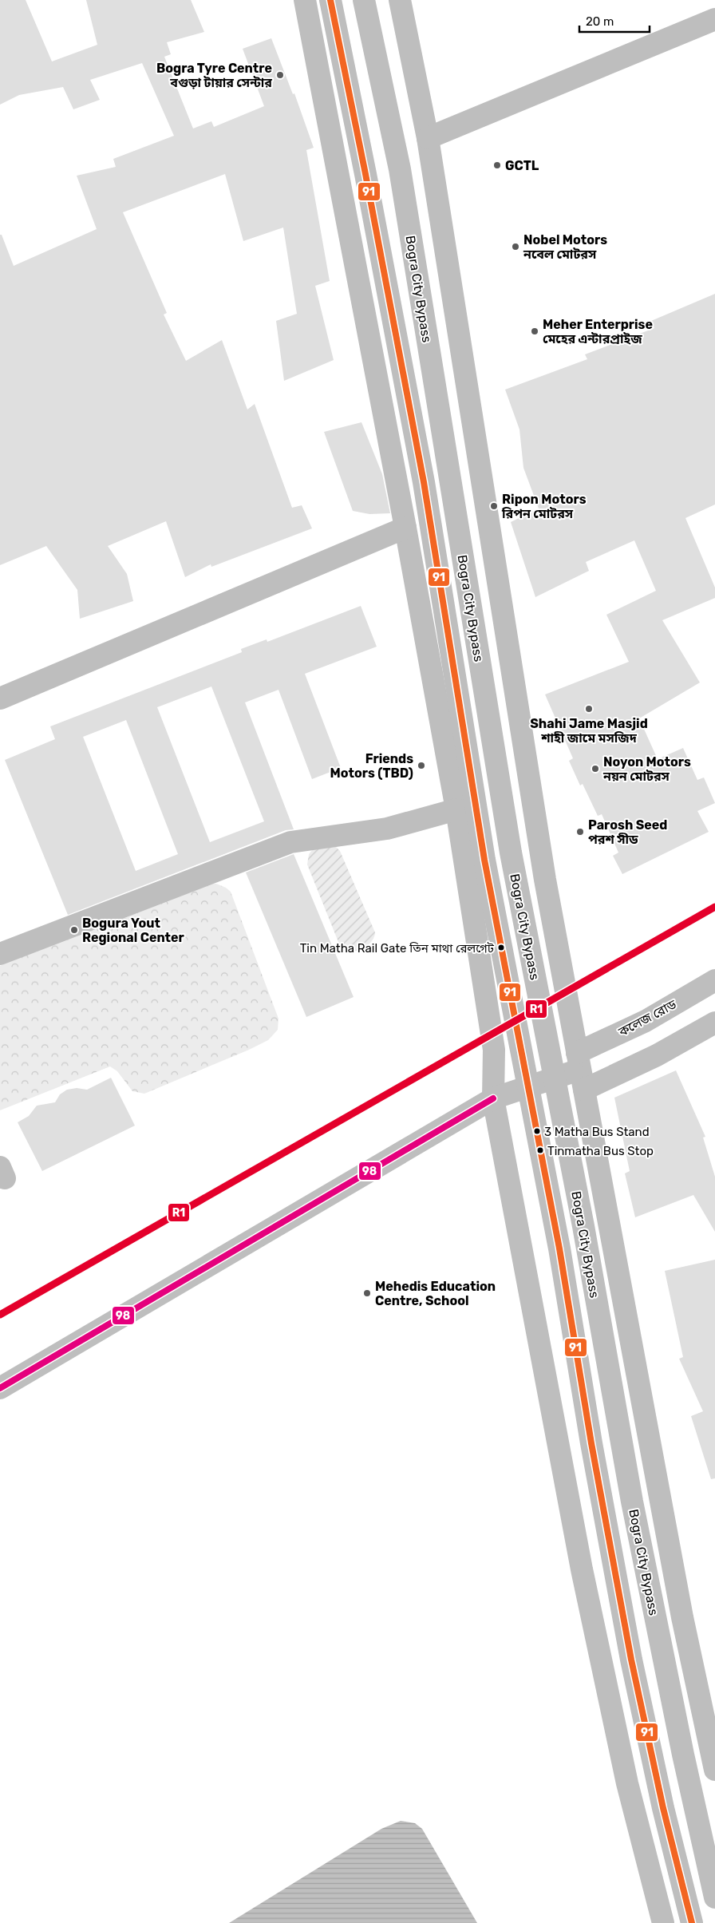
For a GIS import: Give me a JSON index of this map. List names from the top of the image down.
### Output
{
  "streets": {
    "main road": ["Bogra City Bypass", "কলেজ রোড"]
  },
  "places": [
    "Bogra Tyre Centre বগুড়া টায়ার সেন্টার",
    "GCTL",
    "Nobel Motors নবেল মোটরস",
    "Meher Enterprise মেহের এন্টারপ্রাইজ",
    "Ripon Motors রিপন মোটরস",
    "Shahi Jame Masjid শাহী জামে মসজিদ",
    "Friends Motors (TBD)",
    "Noyon Motors নয়ন মোটরস",
    "Parosh Seed পরশ সীড",
    "Bogura Yout Regional Center",
    "Tin Matha Rail Gate তিন মাথা রেলগেট",
    "3 Matha Bus Stand",
    "Tinmatha Bus Stop",
    "Mehedis Education Centre, School"
  ],
  "lines": ["transit line 91", "transit line R1", "transit line 98"],
  "scale_bar": "20 m"
}
